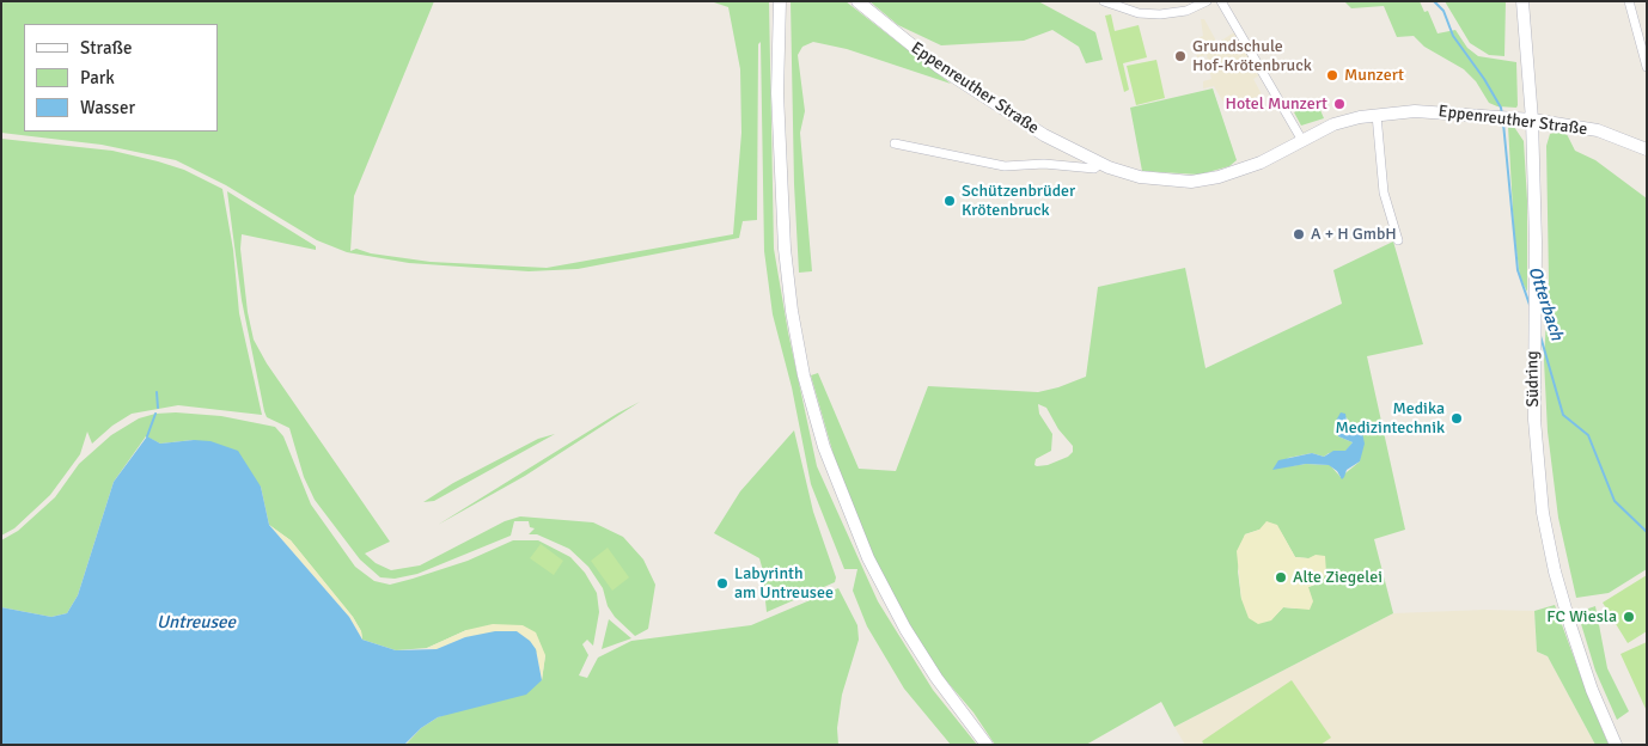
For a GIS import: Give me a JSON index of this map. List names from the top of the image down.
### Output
{
  "streets": {
    "main road": ["Eppenreuther Straße", "Südring"]
  },
  "crossings": [
    ["Eppenreuther Straße", "Südring"]
  ],
  "water": ["Otterbach", "Untreusee"],
  "places": [
    "Grundschule Hof-Krötenbruck",
    "Munzert",
    "Hotel Munzert",
    "Schützenbrüder Krötenbruck",
    "A + H GmbH",
    "Medika Medizintechnik",
    "Alte Ziegelei",
    "Labyrinth am Untreusee",
    "FC Wiesla"
  ],
  "legend": ["Straße", "Park", "Wasser"]
}
